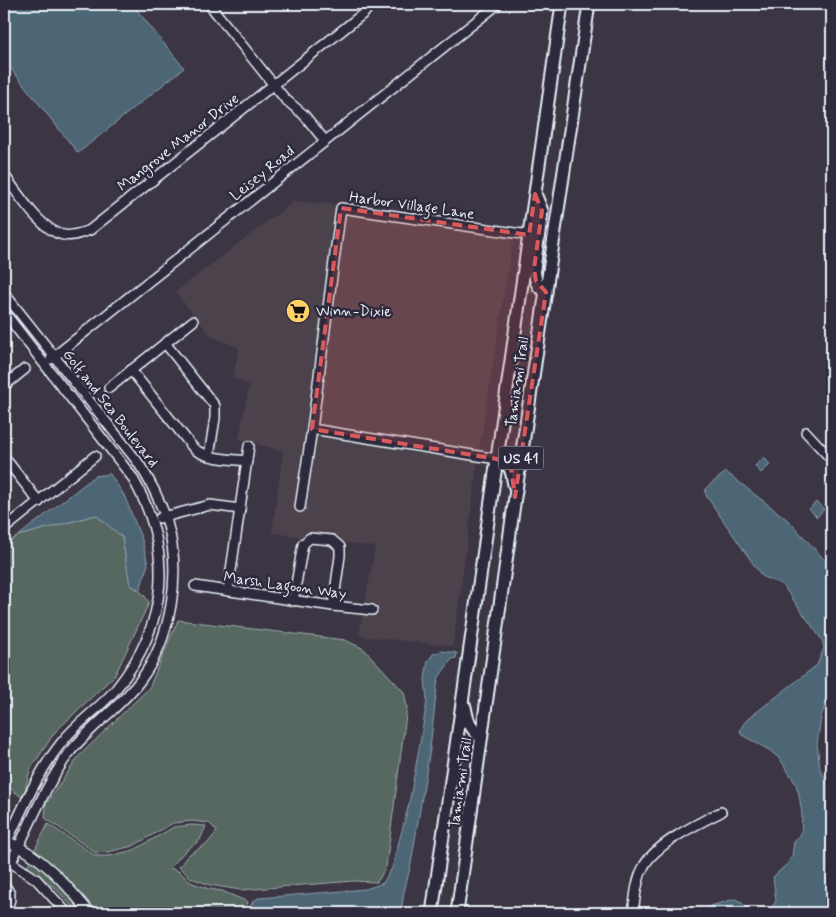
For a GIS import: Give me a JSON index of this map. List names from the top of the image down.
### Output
{
  "streets": {
    "main road": ["Tamiami Trail", "US 41"],
    "street": [
      "Mangrove Manor Drive",
      "Leisey Road",
      "Harbor Village Lane",
      "Golf and Sea Boulevard",
      "Marsh Lagoon Way"
    ]
  },
  "crossings": [
    ["Leisey Road", "Golf and Sea Boulevard"],
    ["Harbor Village Lane", "Tamiami Trail"]
  ],
  "places": {
    "supermarket": ["Winn-Dixie"]
  }
}
